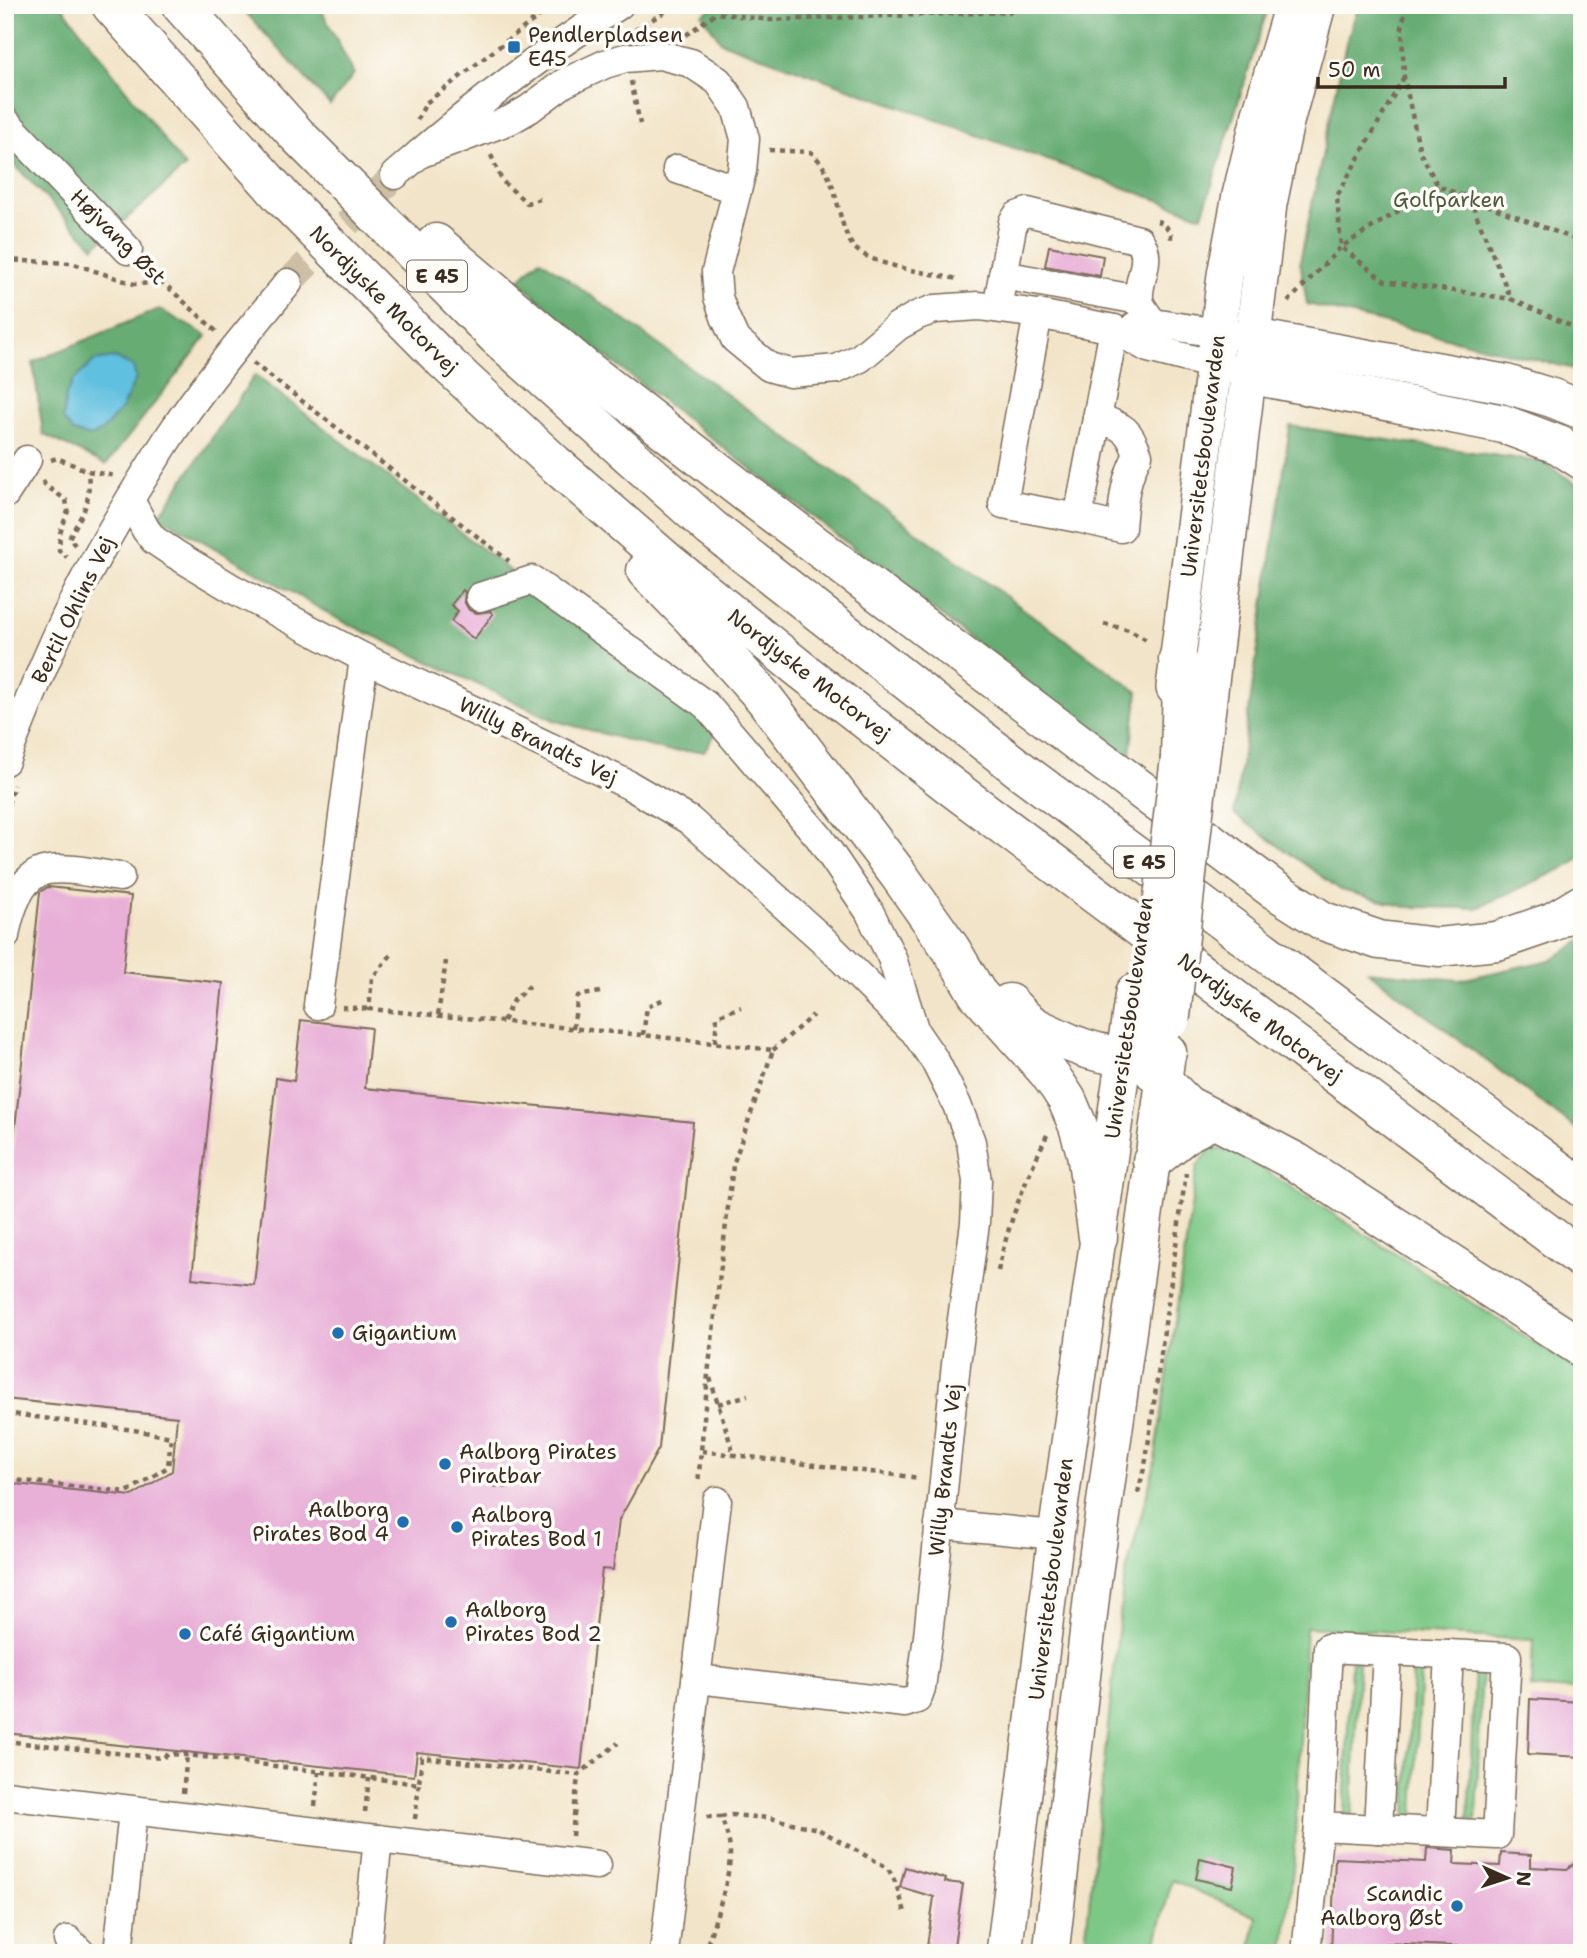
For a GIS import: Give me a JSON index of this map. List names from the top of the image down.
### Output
{
  "streets": {
    "highway": ["E 45", "Nordjyske Motorvej"],
    "main road": ["Universitetsboulevarden"],
    "street": ["Højvang Øst", "Bertil Ohlins Vej", "Willy Brandts Vej"]
  },
  "crossings": [
    ["Højvang Øst", "Bertil Ohlins Vej"],
    ["Højvang Øst", "Willy Brandts Vej"],
    ["Bertil Ohlins Vej", "Willy Brandts Vej"]
  ],
  "parks": ["Golfparken"],
  "places": {
    "transit": ["Pendlerpladsen E45"],
    "other": [
      "Gigantium",
      "Aalborg Pirates Piratbar",
      "Aalborg Pirates Bod 4",
      "Aalborg Pirates Bod 1",
      "Aalborg Pirates Bod 2",
      "Café Gigantium",
      "Scandic Aalborg Øst"
    ]
  },
  "scale_bar": "50 m",
  "north": "right"
}
